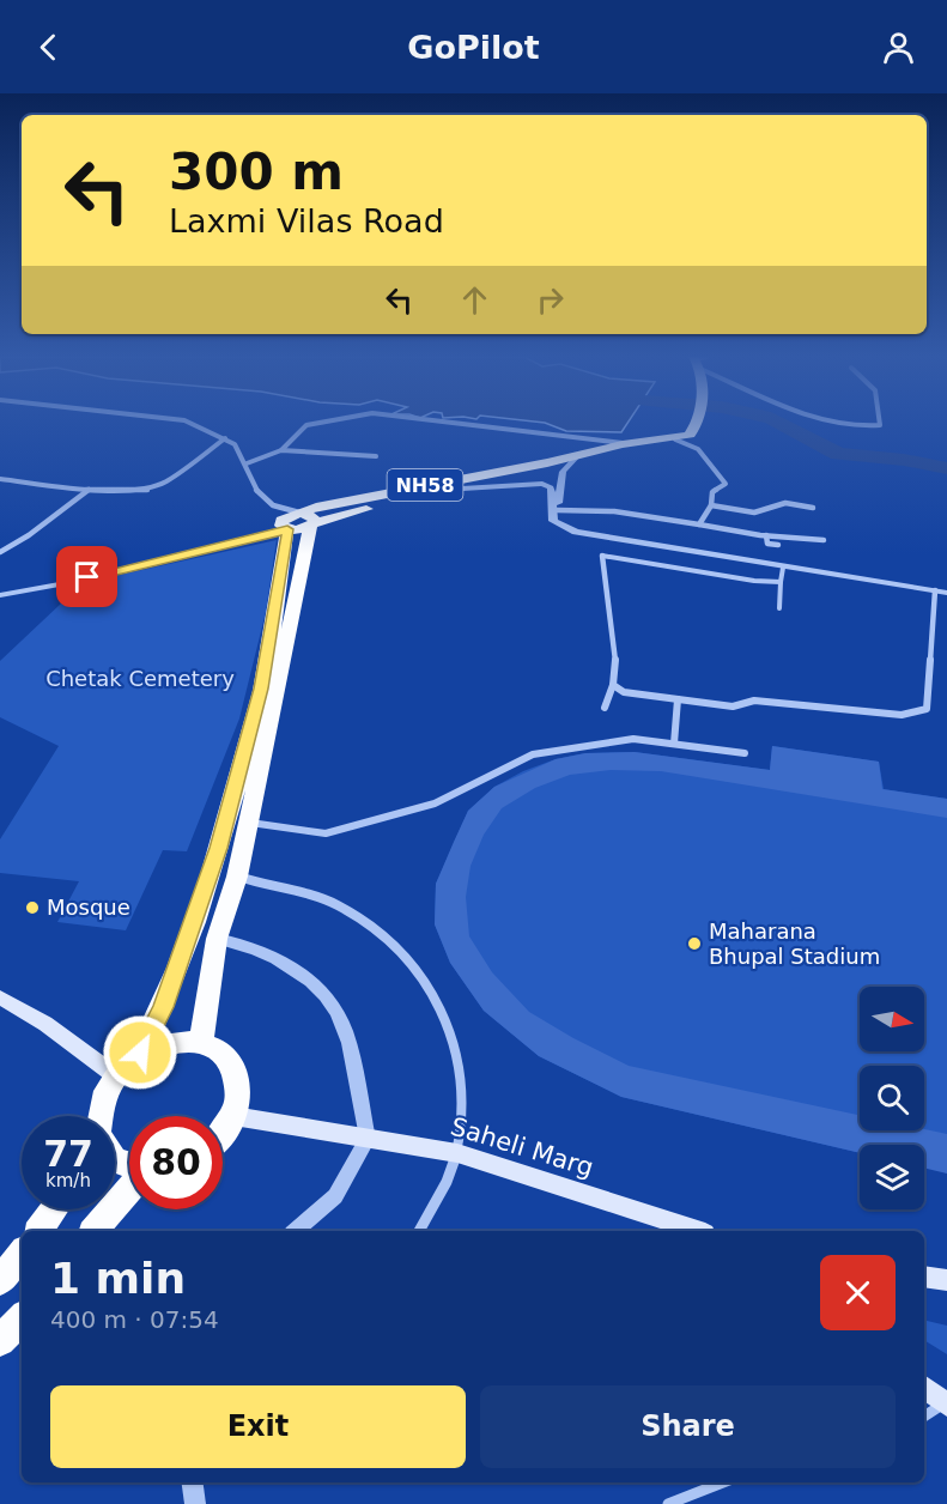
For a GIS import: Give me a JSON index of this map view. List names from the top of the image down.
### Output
{
  "streets": {
    "highway": ["NH58"],
    "main road": ["Saheli Marg"]
  },
  "parks": ["Chetak Cemetery"],
  "places": ["Mosque", "Maharana Bhupal Stadium"],
  "north": "right",
  "page": {
    "header": "GoPilot",
    "turn": ["300 m", "Laxmi Vilas Road"],
    "speed": "77 km/h",
    "limit": "80",
    "heading": ["1 min", "400 m · 07:54"],
    "buttons": ["Exit", "Share"]
  }
}
